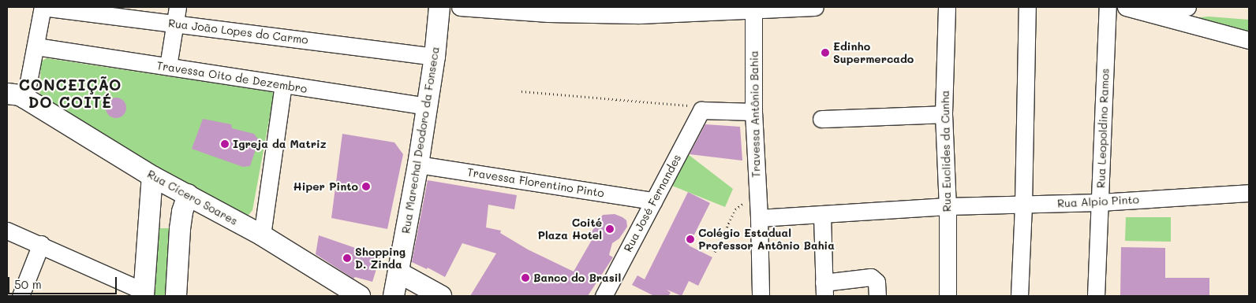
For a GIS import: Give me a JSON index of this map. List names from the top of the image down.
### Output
{
  "streets": {
    "main road": ["Rua Marechal Deodoro da Fonseca", "Rua Cícero Soares"],
    "street": [
      "Rua João Lopes do Carmo",
      "Travessa Oito de Dezembro",
      "Travessa Antônio Bahia",
      "Rua Leopoldino Ramos",
      "Rua Euclides da Cunha",
      "Travessa Florentino Pinto",
      "Rua Alpio Pinto",
      "Rua José Fernandes"
    ]
  },
  "crossings": [
    ["Rua João Lopes do Carmo", "Rua Marechal Deodoro da Fonseca"],
    ["Travessa Oito de Dezembro", "Rua Marechal Deodoro da Fonseca"],
    ["Rua Leopoldino Ramos", "Rua Alpio Pinto"],
    ["Rua Marechal Deodoro da Fonseca", "Travessa Florentino Pinto"],
    ["Rua Euclides da Cunha", "Rua Alpio Pinto"],
    ["Travessa Florentino Pinto", "Rua José Fernandes"]
  ],
  "districts": ["CONCEIÇÃO DO COITÉ"],
  "places": [
    "Edinho Supermercado",
    "Igreja da Matriz",
    "Hiper Pinto",
    "Coité Plaza Hotel",
    "Colégio Estadual Professor Antônio Bahia",
    "Shopping D. Zinda",
    "Banco do Brasil"
  ],
  "scale_bar": "50 m"
}
